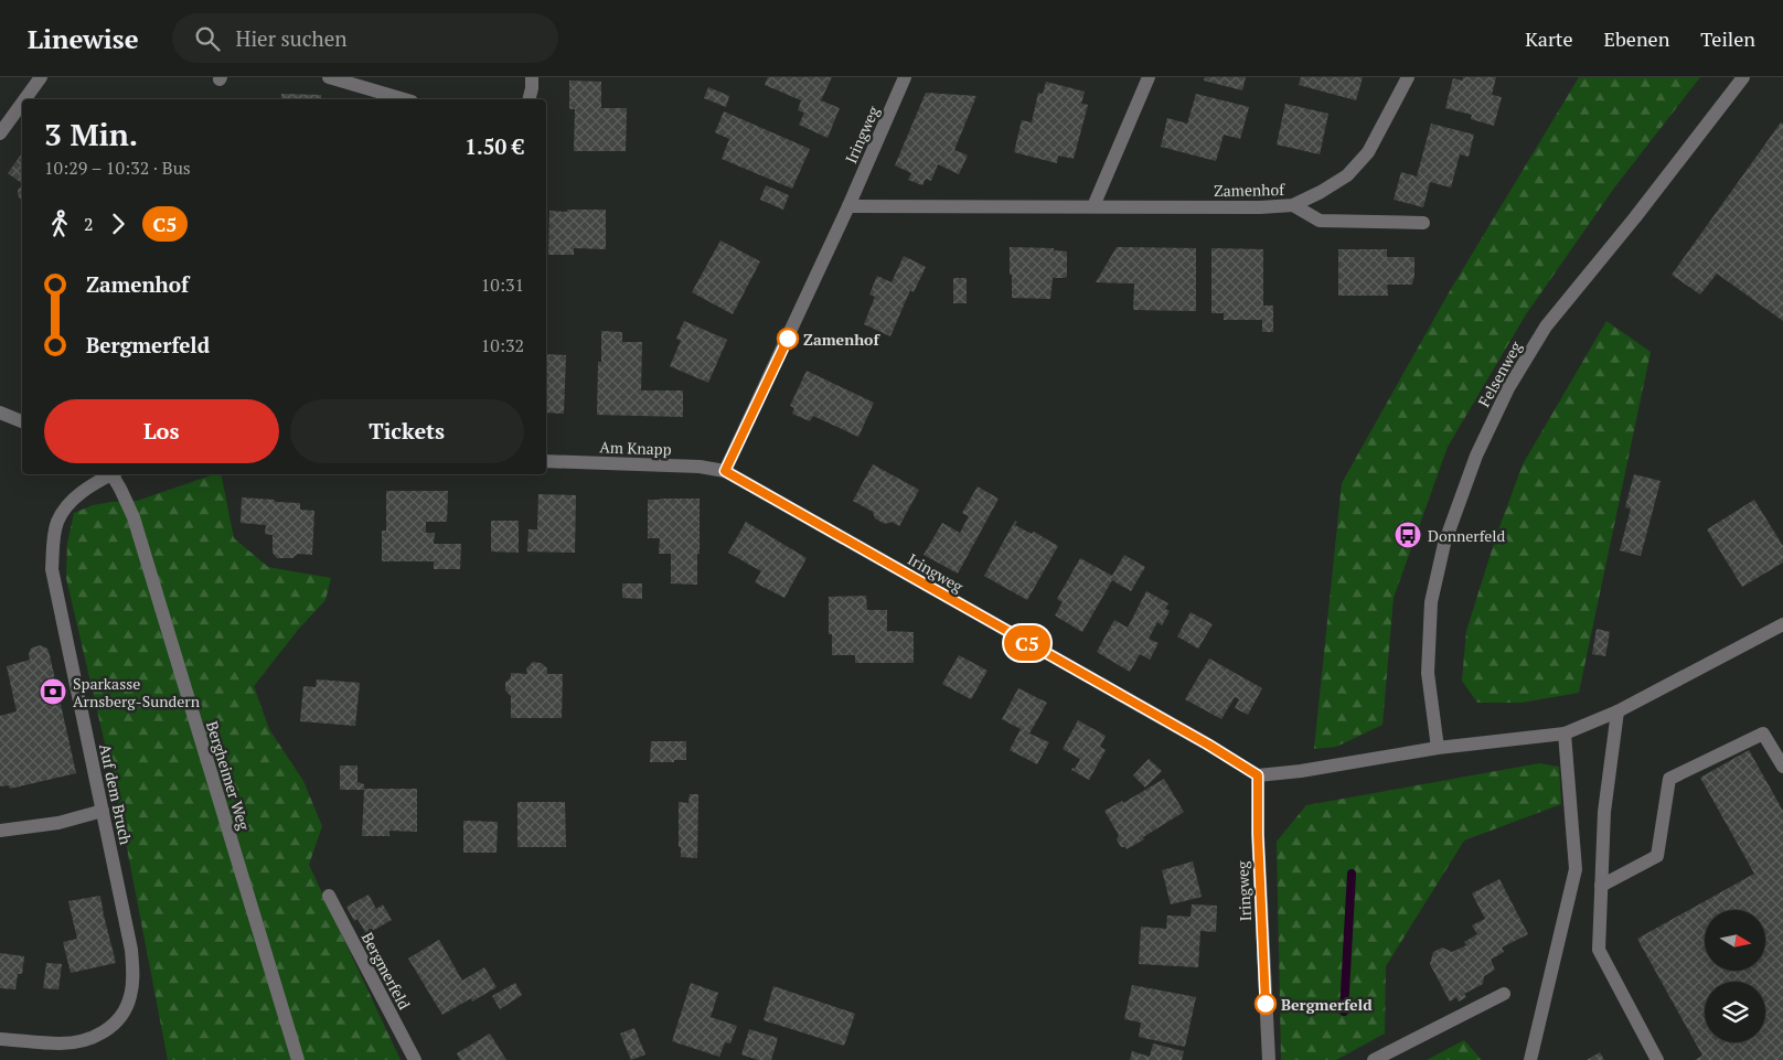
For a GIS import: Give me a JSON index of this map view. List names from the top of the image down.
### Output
{
  "streets": {
    "street": [
      "Iringweg",
      "Zamenhof",
      "Felsenweg",
      "Am Knapp",
      "Bergheimer Weg",
      "Auf dem Bruch",
      "Bergmerfeld"
    ]
  },
  "crossings": [
    ["Iringweg", "Zamenhof"],
    ["Iringweg", "Am Knapp"]
  ],
  "places": {
    "other": ["Zamenhof", "Bergmerfeld"],
    "bus stop": ["Donnerfeld"],
    "bank": ["Sparkasse Arnsberg-Sundern"]
  },
  "lines": ["bus line C5"],
  "north": "right",
  "page": {
    "header": "Linewise",
    "search": "Hier suchen",
    "nav": ["Karte", "Ebenen", "Teilen"],
    "on_map": "C5",
    "heading": ["3 Min.", "10:29 – 10:32 · Bus", "1.50 €"],
    "legs": ["2", "C5"],
    "list": [
      {
        "name": "Zamenhof",
        "value": "10:31"
      },
      {
        "name": "Bergmerfeld",
        "value": "10:32"
      }
    ],
    "buttons": ["Los", "Tickets"]
  }
}
